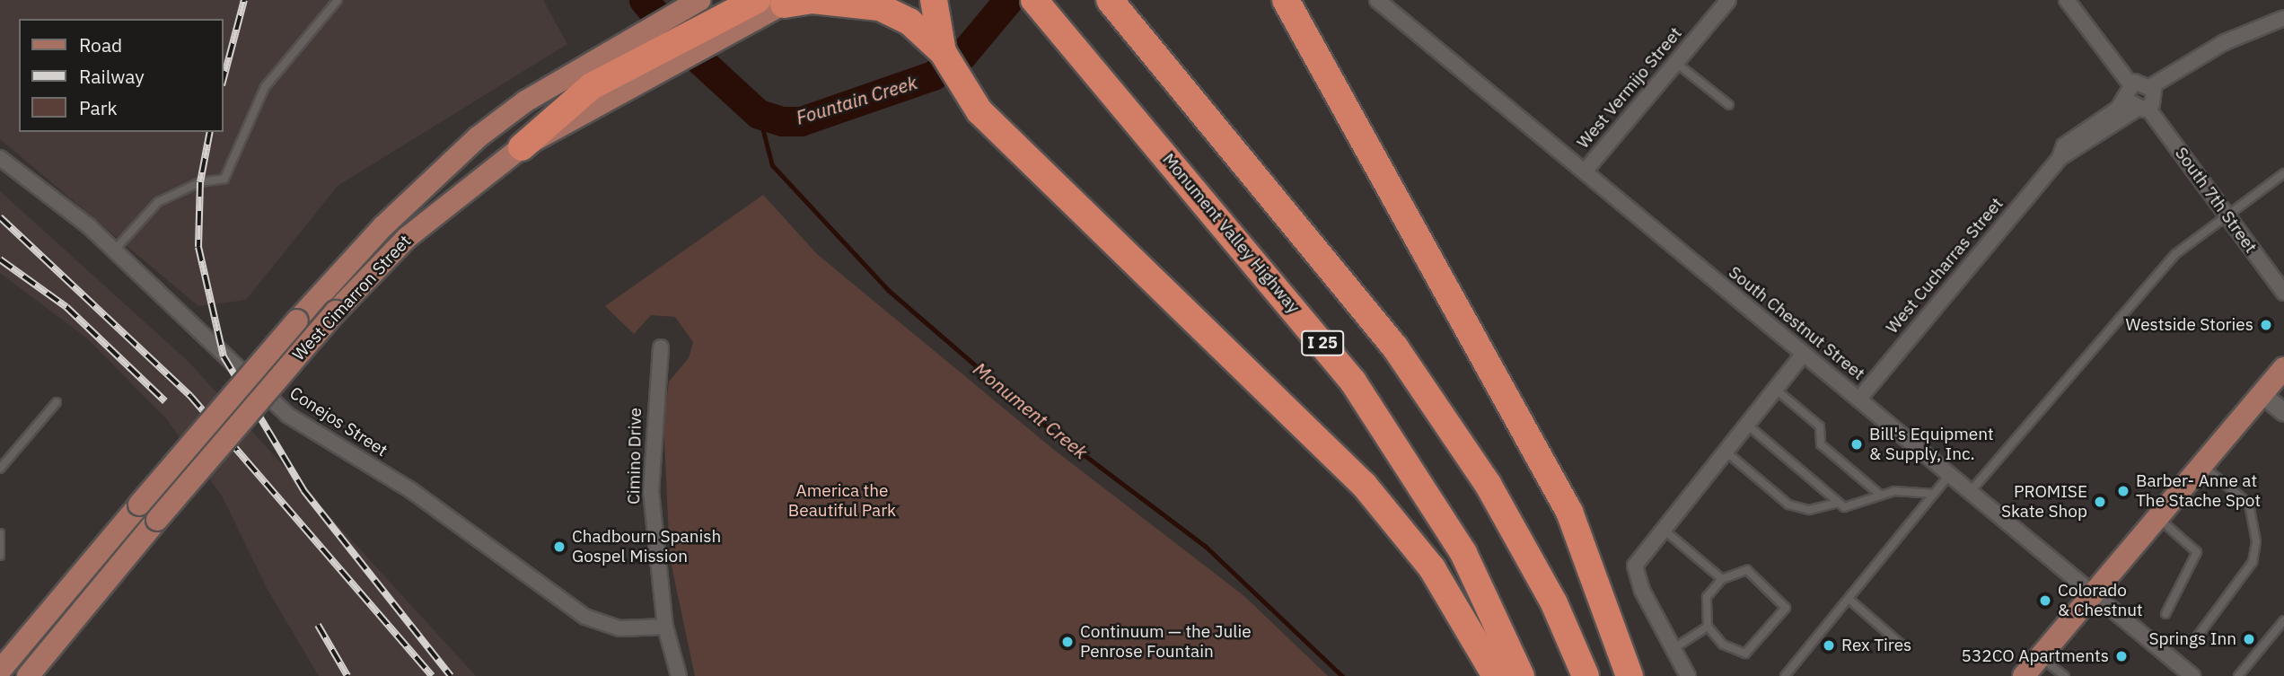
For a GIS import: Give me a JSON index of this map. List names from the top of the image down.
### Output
{
  "streets": {
    "highway": ["Monument Valley Highway", "I 25"],
    "main road": ["West Cimarron Street"],
    "street": [
      "West Vermijo Street",
      "South 7th Street",
      "West Cucharras Street",
      "South Chestnut Street",
      "Conejos Street",
      "Cimino Drive"
    ]
  },
  "crossings": [
    ["West Vermijo Street", "South Chestnut Street"],
    ["South 7th Street", "West Cucharras Street"],
    ["West Cucharras Street", "South Chestnut Street"],
    ["Conejos Street", "Cimino Drive"]
  ],
  "water": ["Fountain Creek", "Monument Creek"],
  "parks": ["America the Beautiful Park"],
  "places": [
    "Westside Stories",
    "Bill's Equipment & Supply, Inc.",
    "Barber- Anne at The Stache Spot",
    "PROMISE Skate Shop",
    "Chadbourn Spanish Gospel Mission",
    "Colorado & Chestnut",
    "Springs Inn",
    "Continuum — the Julie Penrose Fountain",
    "Rex Tires",
    "532CO Apartments"
  ],
  "legend": ["Road", "Railway", "Park"]
}
